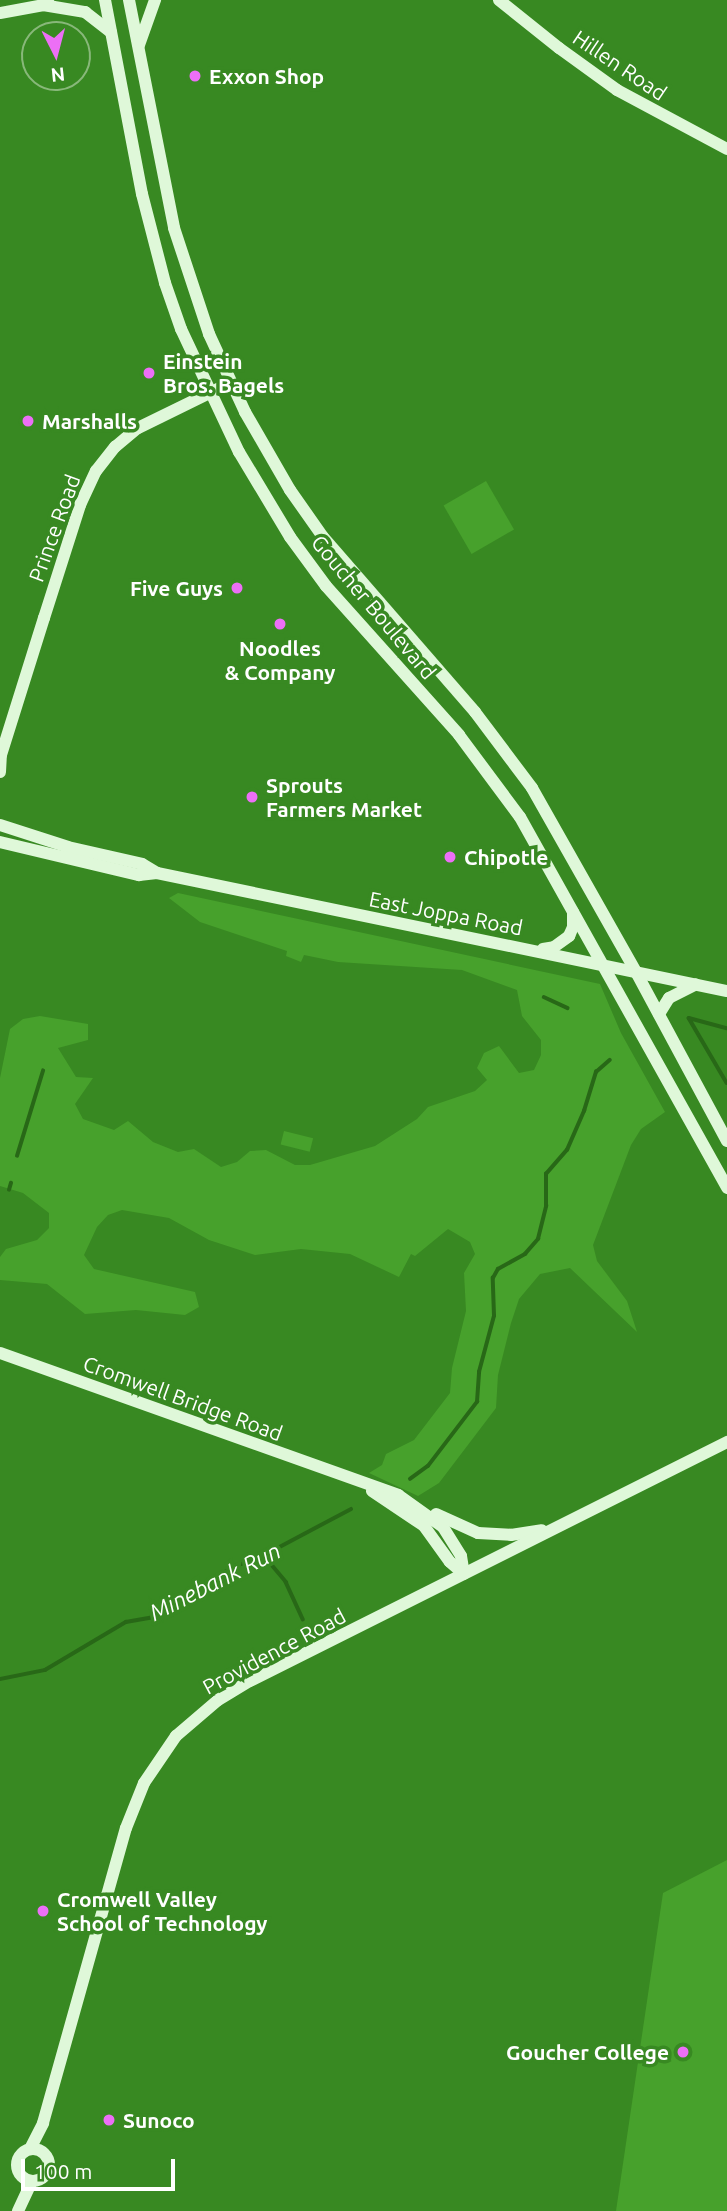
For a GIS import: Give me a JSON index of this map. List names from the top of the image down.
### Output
{
  "streets": {
    "main road": [
      "Hillen Road",
      "Prince Road",
      "Goucher Boulevard",
      "East Joppa Road",
      "Cromwell Bridge Road",
      "Providence Road"
    ]
  },
  "crossings": [
    ["Prince Road", "Goucher Boulevard"],
    ["Goucher Boulevard", "East Joppa Road"],
    ["Cromwell Bridge Road", "Providence Road"]
  ],
  "water": ["Minebank Run"],
  "places": [
    "Exxon Shop",
    "Einstein Bros. Bagels",
    "Marshalls",
    "Five Guys",
    "Noodles & Company",
    "Sprouts Farmers Market",
    "Chipotle",
    "Cromwell Valley School of Technology",
    "Goucher College",
    "Sunoco"
  ],
  "scale_bar": "100 m",
  "north": "bottom"
}
